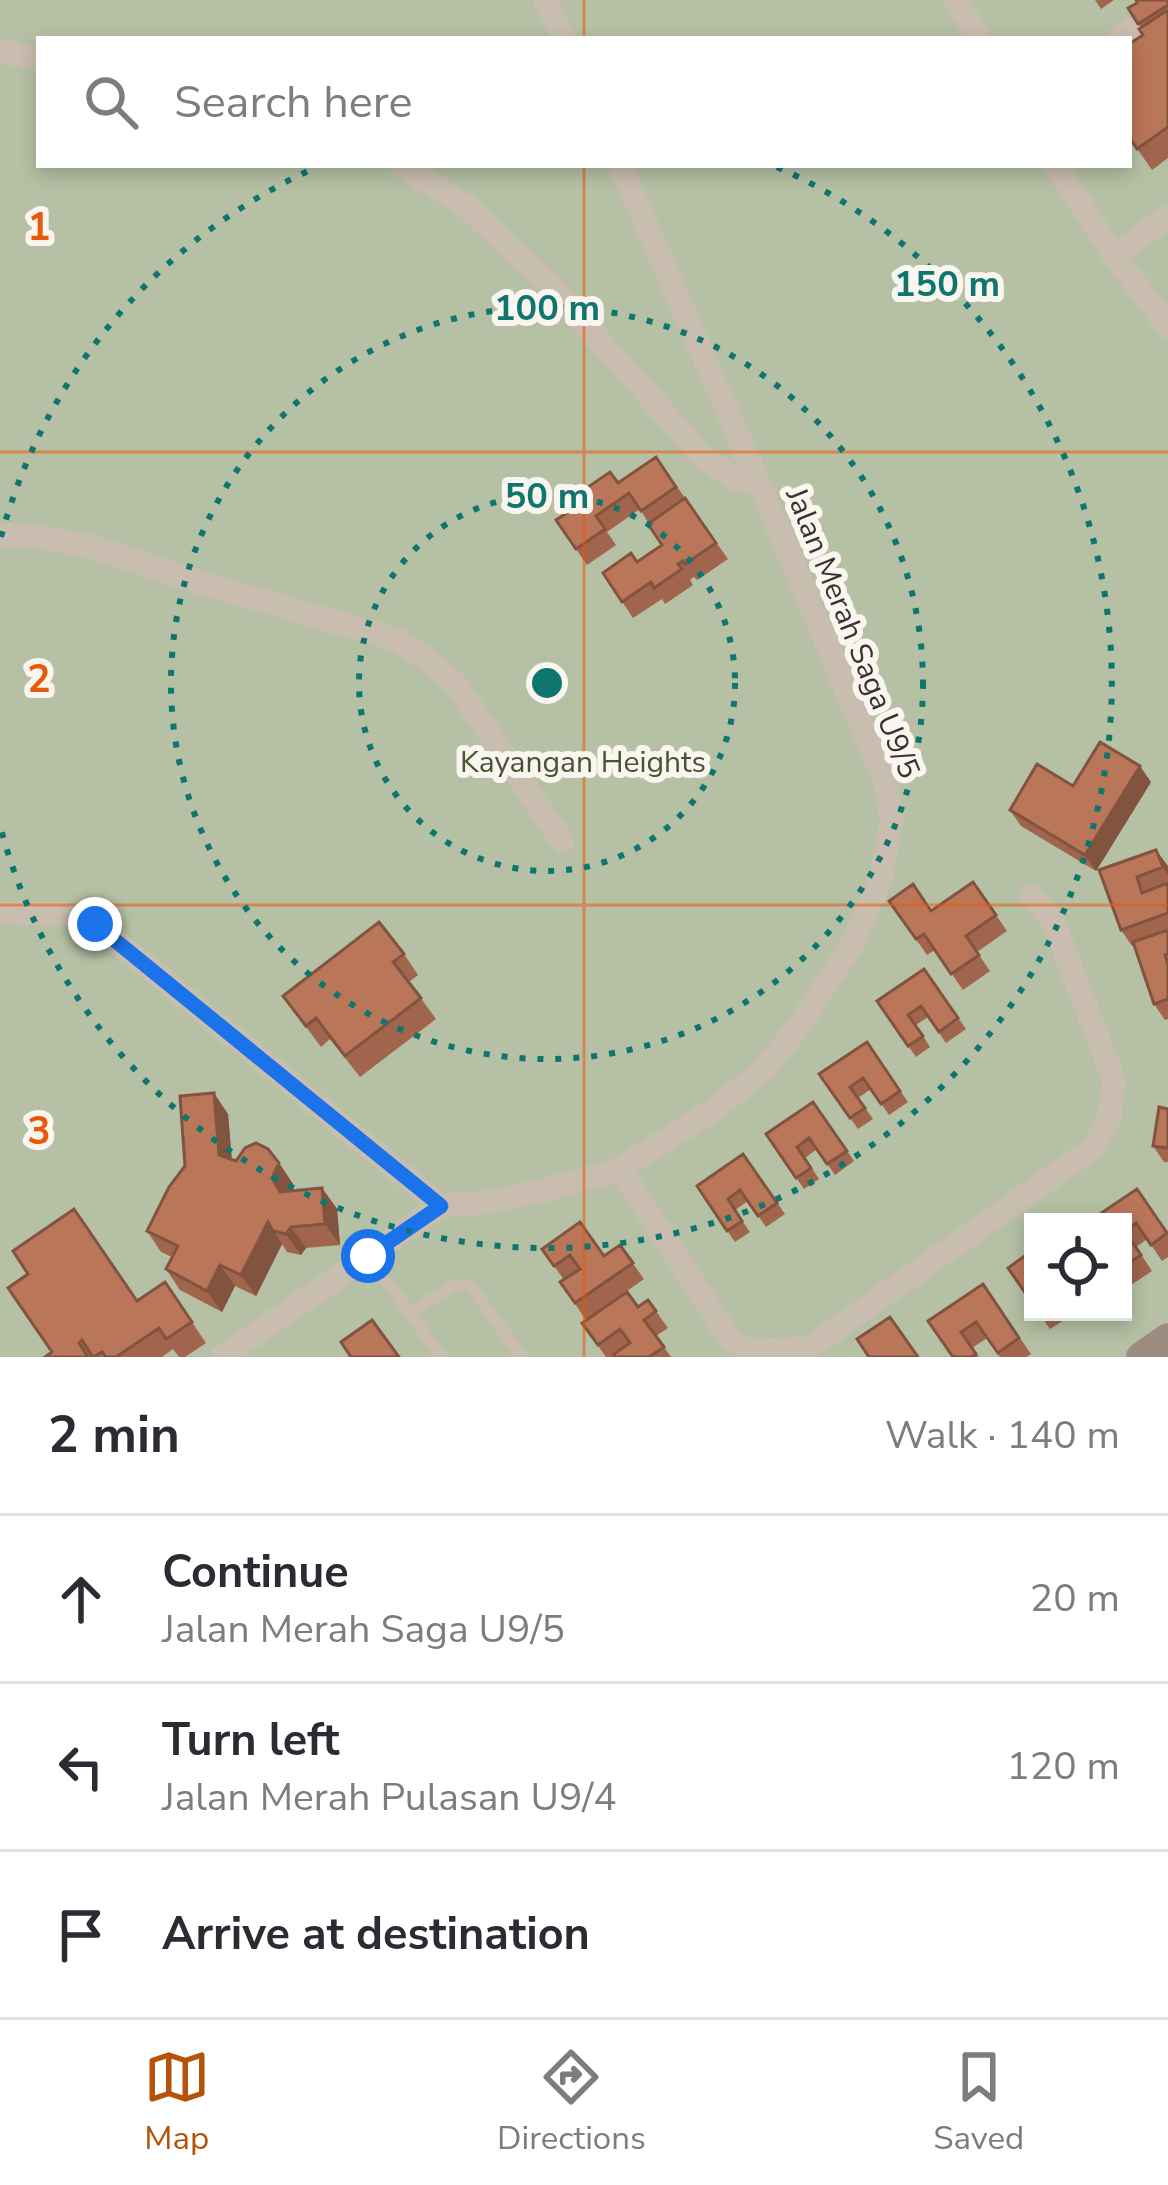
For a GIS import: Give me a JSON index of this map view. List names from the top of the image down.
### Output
{
  "streets": {
    "street": ["Jalan Merah Saga U9/5"]
  },
  "parks": ["Kayangan Heights"],
  "page": {
    "search": "Search here",
    "heading": ["2 min", "Walk · 140 m"],
    "list": [
      ["Continue", "Jalan Merah Saga U9/5", "20 m"],
      ["Turn left", "Jalan Merah Pulasan U9/4", "120 m"],
      "Arrive at destination"
    ],
    "nav": ["Map", "Directions", "Saved"]
  },
  "grid": {
    "rows": ["1", "2", "3"]
  },
  "rings": ["150 m", "100 m", "50 m"]
}
